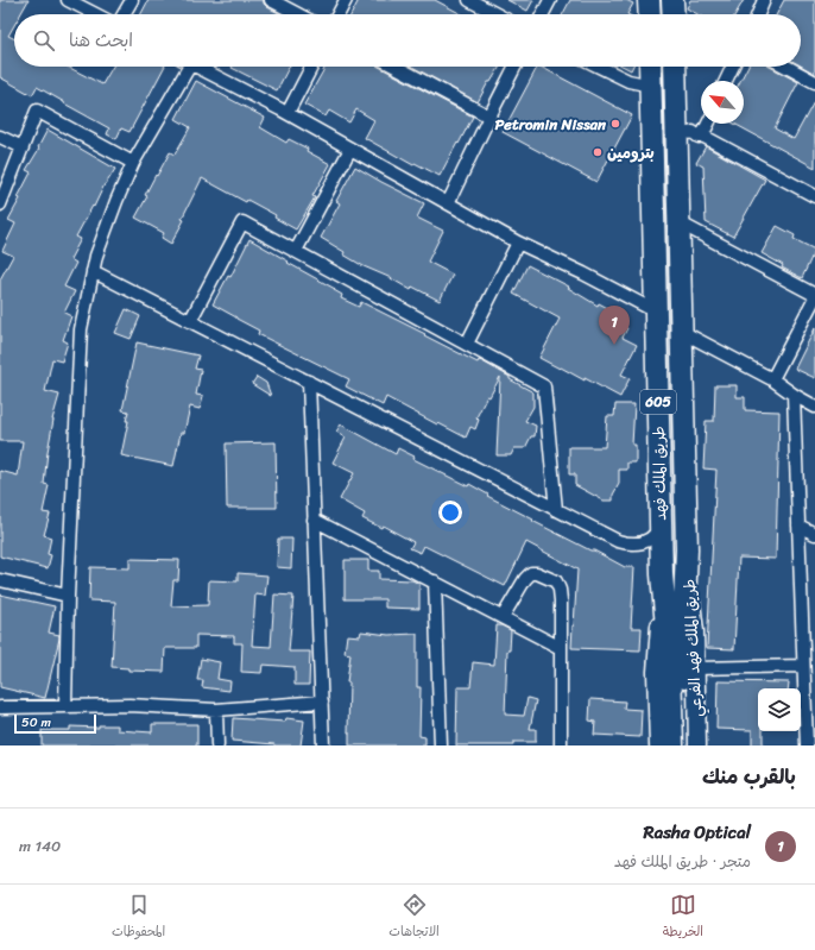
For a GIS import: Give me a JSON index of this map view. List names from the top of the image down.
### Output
{
  "streets": {
    "highway": ["605", "طريق الملك فهد"],
    "main road": ["طريق الملك فهد الفرعي"]
  },
  "crossings": [
    ["طريق الملك فهد", "طريق الملك فهد الفرعي"]
  ],
  "places": ["Petromin Nissan", "بترومين"],
  "scale_bar": "50 m",
  "north": "top left",
  "page": {
    "search": "ابحث هنا",
    "pins": "1",
    "scale": "50 m",
    "heading": "بالقرب منك",
    "list": [
      {
        "mark": "1",
        "name": "Rasha Optical",
        "note": "متجر · طريق الملك فهد",
        "value": "140 m"
      }
    ],
    "nav": ["الخريطة", "الاتجاهات", "المحفوظات"]
  }
}
